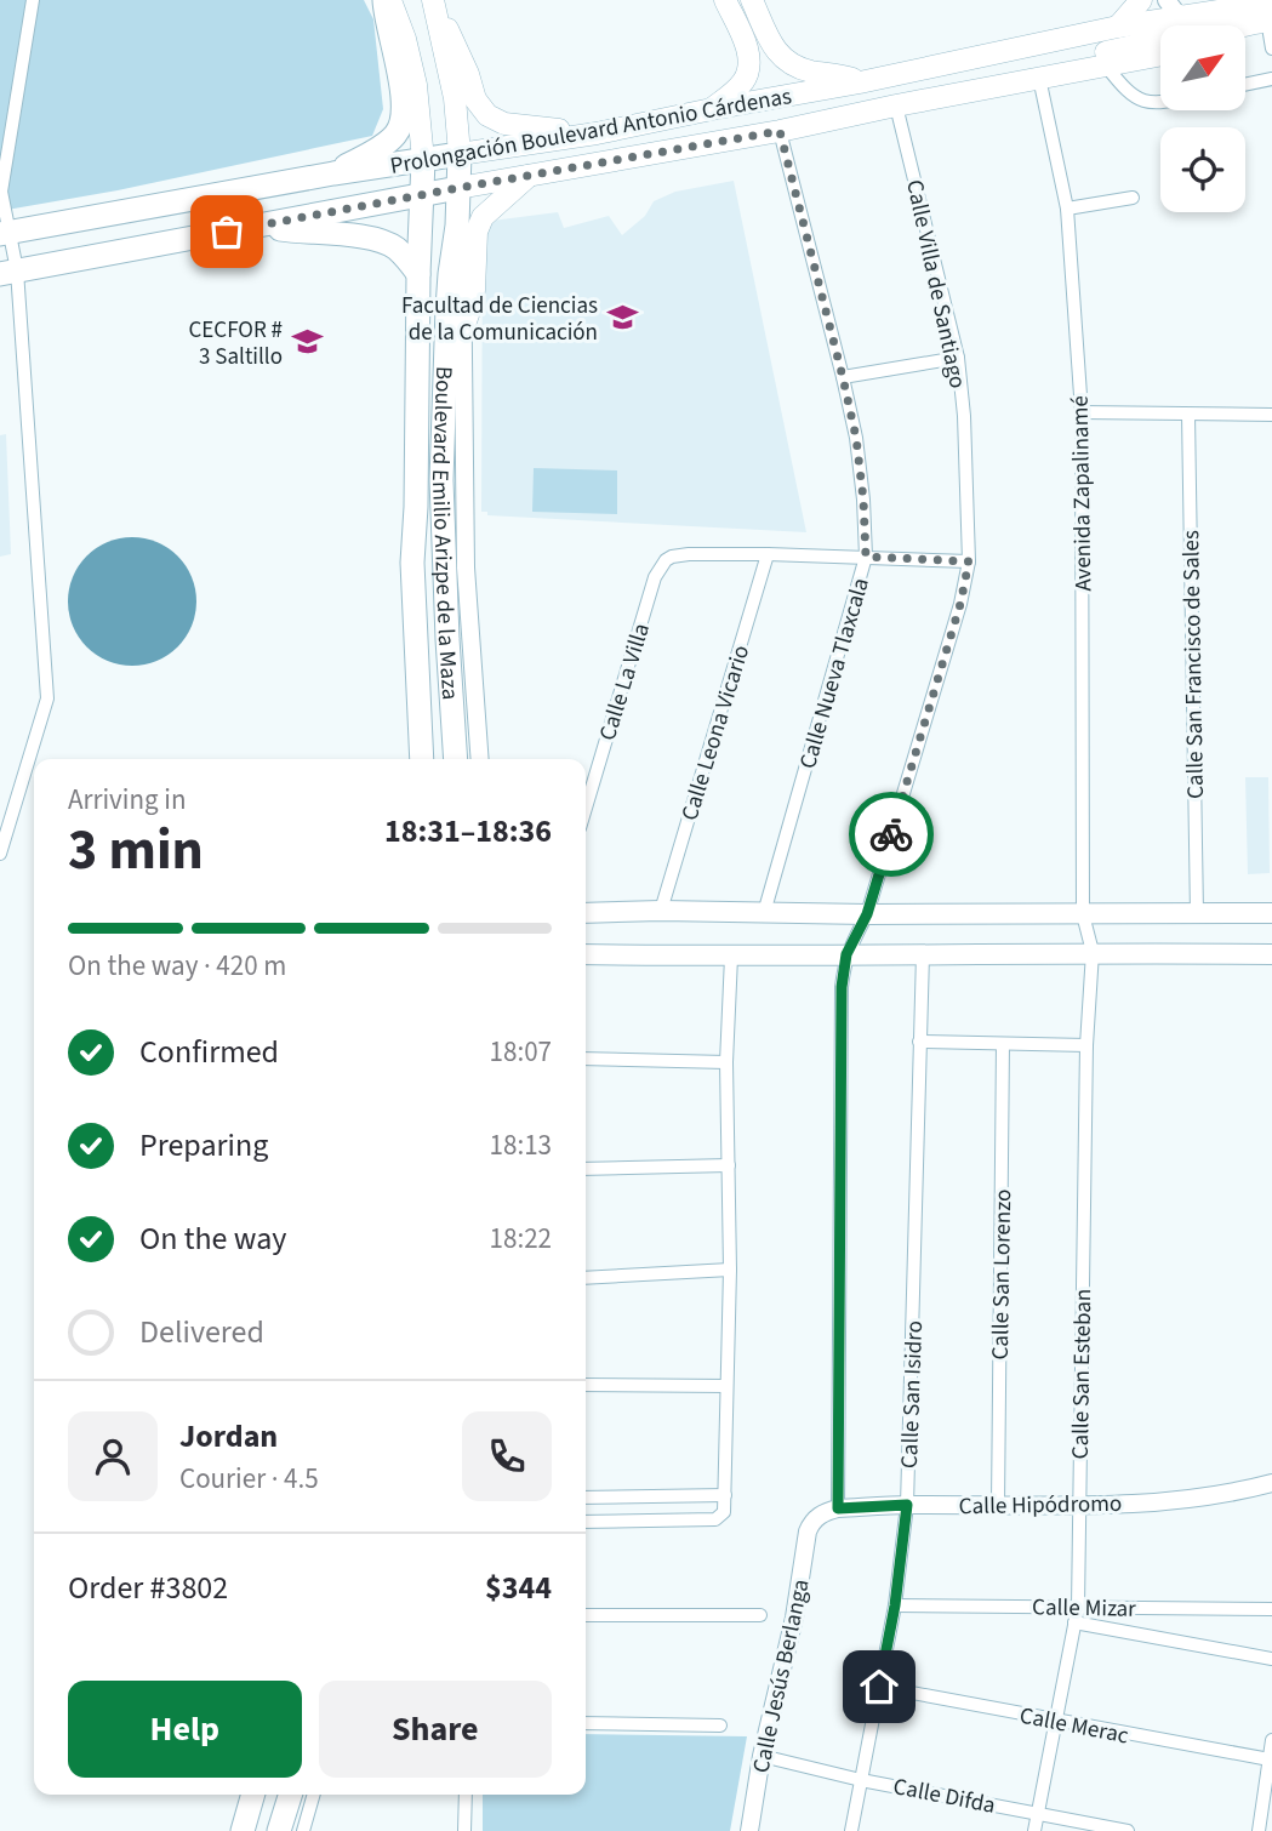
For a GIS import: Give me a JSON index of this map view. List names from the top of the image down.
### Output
{
  "streets": {
    "highway": ["Prolongación Boulevard Antonio Cárdenas", "Boulevard Emilio Arizpe de la Maza"],
    "street": [
      "Calle Villa de Santiago",
      "Avenida Zapalinamé",
      "Calle San Francisco de Sales",
      "Calle Nueva Tlaxcala",
      "Calle La Villa",
      "Calle Leona Vicario",
      "Calle San Lorenzo",
      "Calle San Esteban",
      "Calle San Isidro",
      "Calle Hipódromo",
      "Calle Mizar",
      "Calle Jesús Berlanga",
      "Calle Merac",
      "Calle Difda"
    ]
  },
  "crossings": [
    ["Prolongación Boulevard Antonio Cárdenas", "Calle Villa de Santiago"],
    ["Prolongación Boulevard Antonio Cárdenas", "Avenida Zapalinamé"],
    ["Prolongación Boulevard Antonio Cárdenas", "Boulevard Emilio Arizpe de la Maza"],
    ["Prolongación Boulevard Antonio Cárdenas", "Calle Nueva Tlaxcala"],
    ["Avenida Zapalinamé", "Calle San Esteban"],
    ["Calle La Villa", "Calle Leona Vicario"],
    ["Calle San Lorenzo", "Calle Hipódromo"],
    ["Calle San Esteban", "Calle Hipódromo"],
    ["Calle San Esteban", "Calle Mizar"],
    ["Calle San Esteban", "Calle Merac"],
    ["Calle San Esteban", "Calle Difda"],
    ["Calle San Isidro", "Calle Hipódromo"],
    ["Calle San Isidro", "Calle Mizar"],
    ["Calle San Isidro", "Calle Merac"],
    ["Calle San Isidro", "Calle Difda"],
    ["Calle Hipódromo", "Calle Jesús Berlanga"],
    ["Calle Jesús Berlanga", "Calle Difda"]
  ],
  "places": {
    "school or university": ["Facultad de Ciencias de la Comunicación", "CECFOR # 3 Saltillo"]
  },
  "north": "top right",
  "page": {
    "heading": ["3 min", "Arriving in", "18:31–18:36"],
    "panel": [
      "Jordan",
      "Courier · 4.5",
      "Order #3802",
      "$344"
    ],
    "bar": "On the way · 420 m",
    "list": [
      ["Confirmed", "18:07"],
      ["Preparing", "18:13"],
      ["On the way", "18:22"],
      "Delivered"
    ],
    "buttons": ["Help", "Share"]
  }
}
